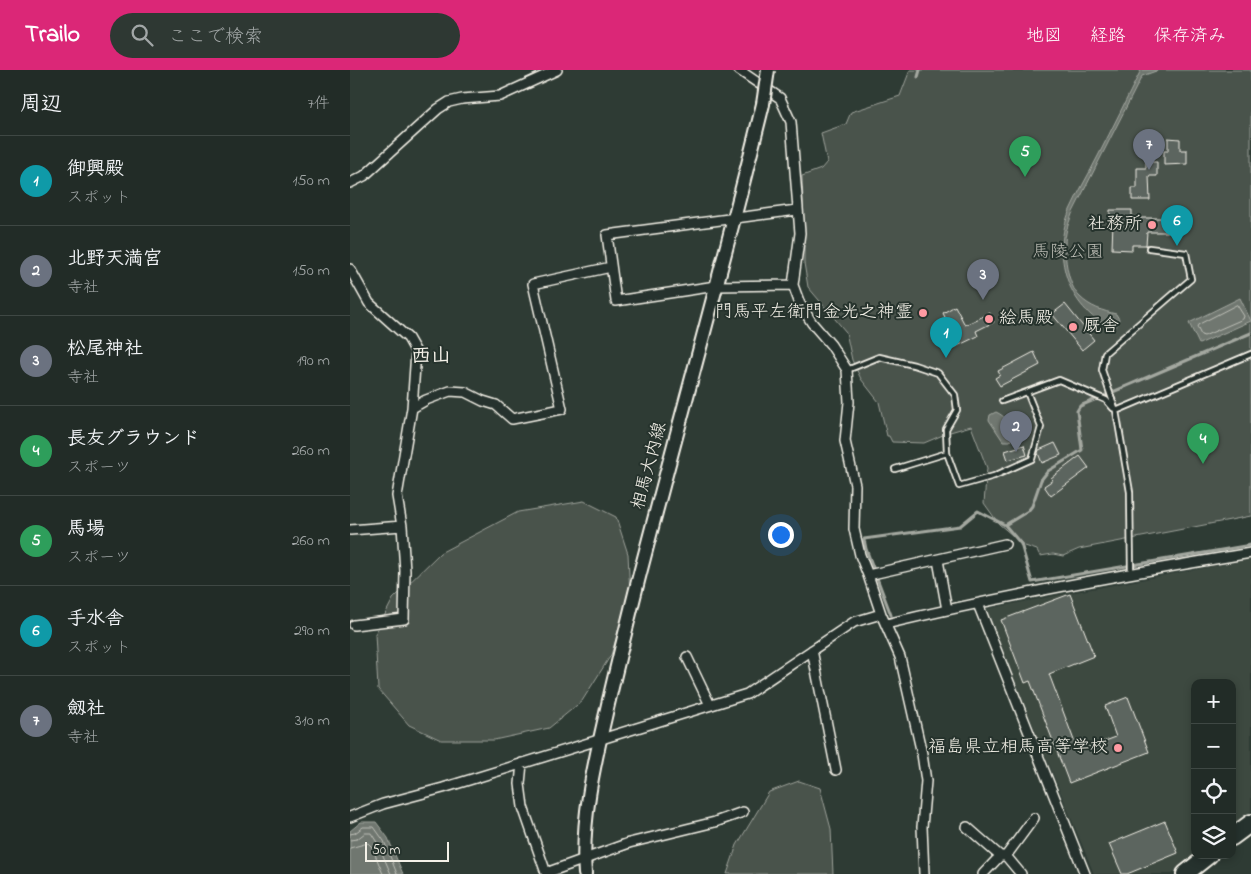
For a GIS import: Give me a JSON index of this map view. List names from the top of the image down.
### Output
{
  "streets": {
    "main road": ["相馬大内線"]
  },
  "districts": ["西山"],
  "parks": ["馬陵公園"],
  "places": [
    "社務所",
    "門馬平左衛門金光之神霊",
    "絵馬殿",
    "厩舎",
    "福島県立相馬高等学校"
  ],
  "scale_bar": "50 m",
  "page": {
    "header": "Trailo",
    "search": "ここで検索",
    "nav": ["地図", "経路", "保存済み"],
    "heading": ["周辺", "7件"],
    "pins": [
      "7",
      "5",
      "6",
      "3",
      "1",
      "2",
      "4"
    ],
    "list": [
      {
        "mark": "1",
        "name": "御興殿",
        "note": "スポット",
        "value": "150 m"
      },
      {
        "mark": "2",
        "name": "北野天満宮",
        "note": "寺社",
        "value": "150 m"
      },
      {
        "mark": "3",
        "name": "松尾神社",
        "note": "寺社",
        "value": "190 m"
      },
      {
        "mark": "4",
        "name": "長友グラウンド",
        "note": "スポーツ",
        "value": "260 m"
      },
      {
        "mark": "5",
        "name": "馬場",
        "note": "スポーツ",
        "value": "260 m"
      },
      {
        "mark": "6",
        "name": "手水舎",
        "note": "スポット",
        "value": "290 m"
      },
      {
        "mark": "7",
        "name": "劔社",
        "note": "寺社",
        "value": "310 m"
      }
    ],
    "map_buttons": ["+", "−"],
    "scale": "50 m"
  }
}
